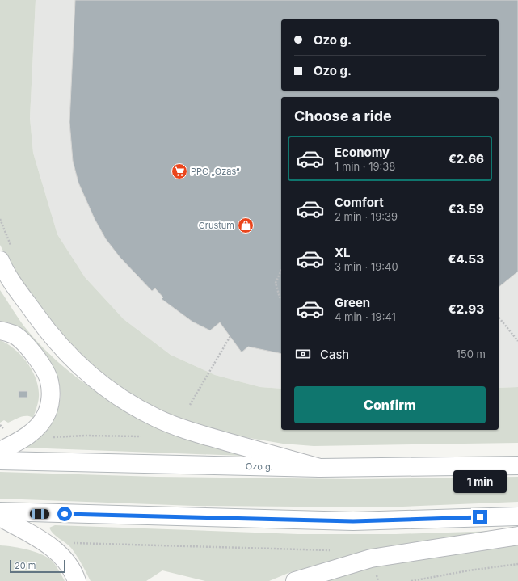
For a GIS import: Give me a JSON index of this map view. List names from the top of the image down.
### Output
{
  "streets": {
    "main road": ["Ozo g."]
  },
  "places": {
    "supermarket": ["PPC „Ozas“"],
    "shop": ["Crustum"]
  },
  "scale_bar": "20 m",
  "page": {
    "banner": ["Ozo g.", "Ozo g."],
    "heading": "Choose a ride",
    "list": [
      {
        "name": "Economy",
        "note": "1 min · 19:38",
        "value": "€2.66"
      },
      {
        "name": "Comfort",
        "note": "2 min · 19:39",
        "value": "€3.59"
      },
      {
        "name": "XL",
        "note": "3 min · 19:40",
        "value": "€4.53"
      },
      {
        "name": "Green",
        "note": "4 min · 19:41",
        "value": "€2.93"
      }
    ],
    "pay": ["Cash", "150 m"],
    "buttons": "Confirm",
    "bubble": "1 min",
    "scale": "20 m"
  }
}
